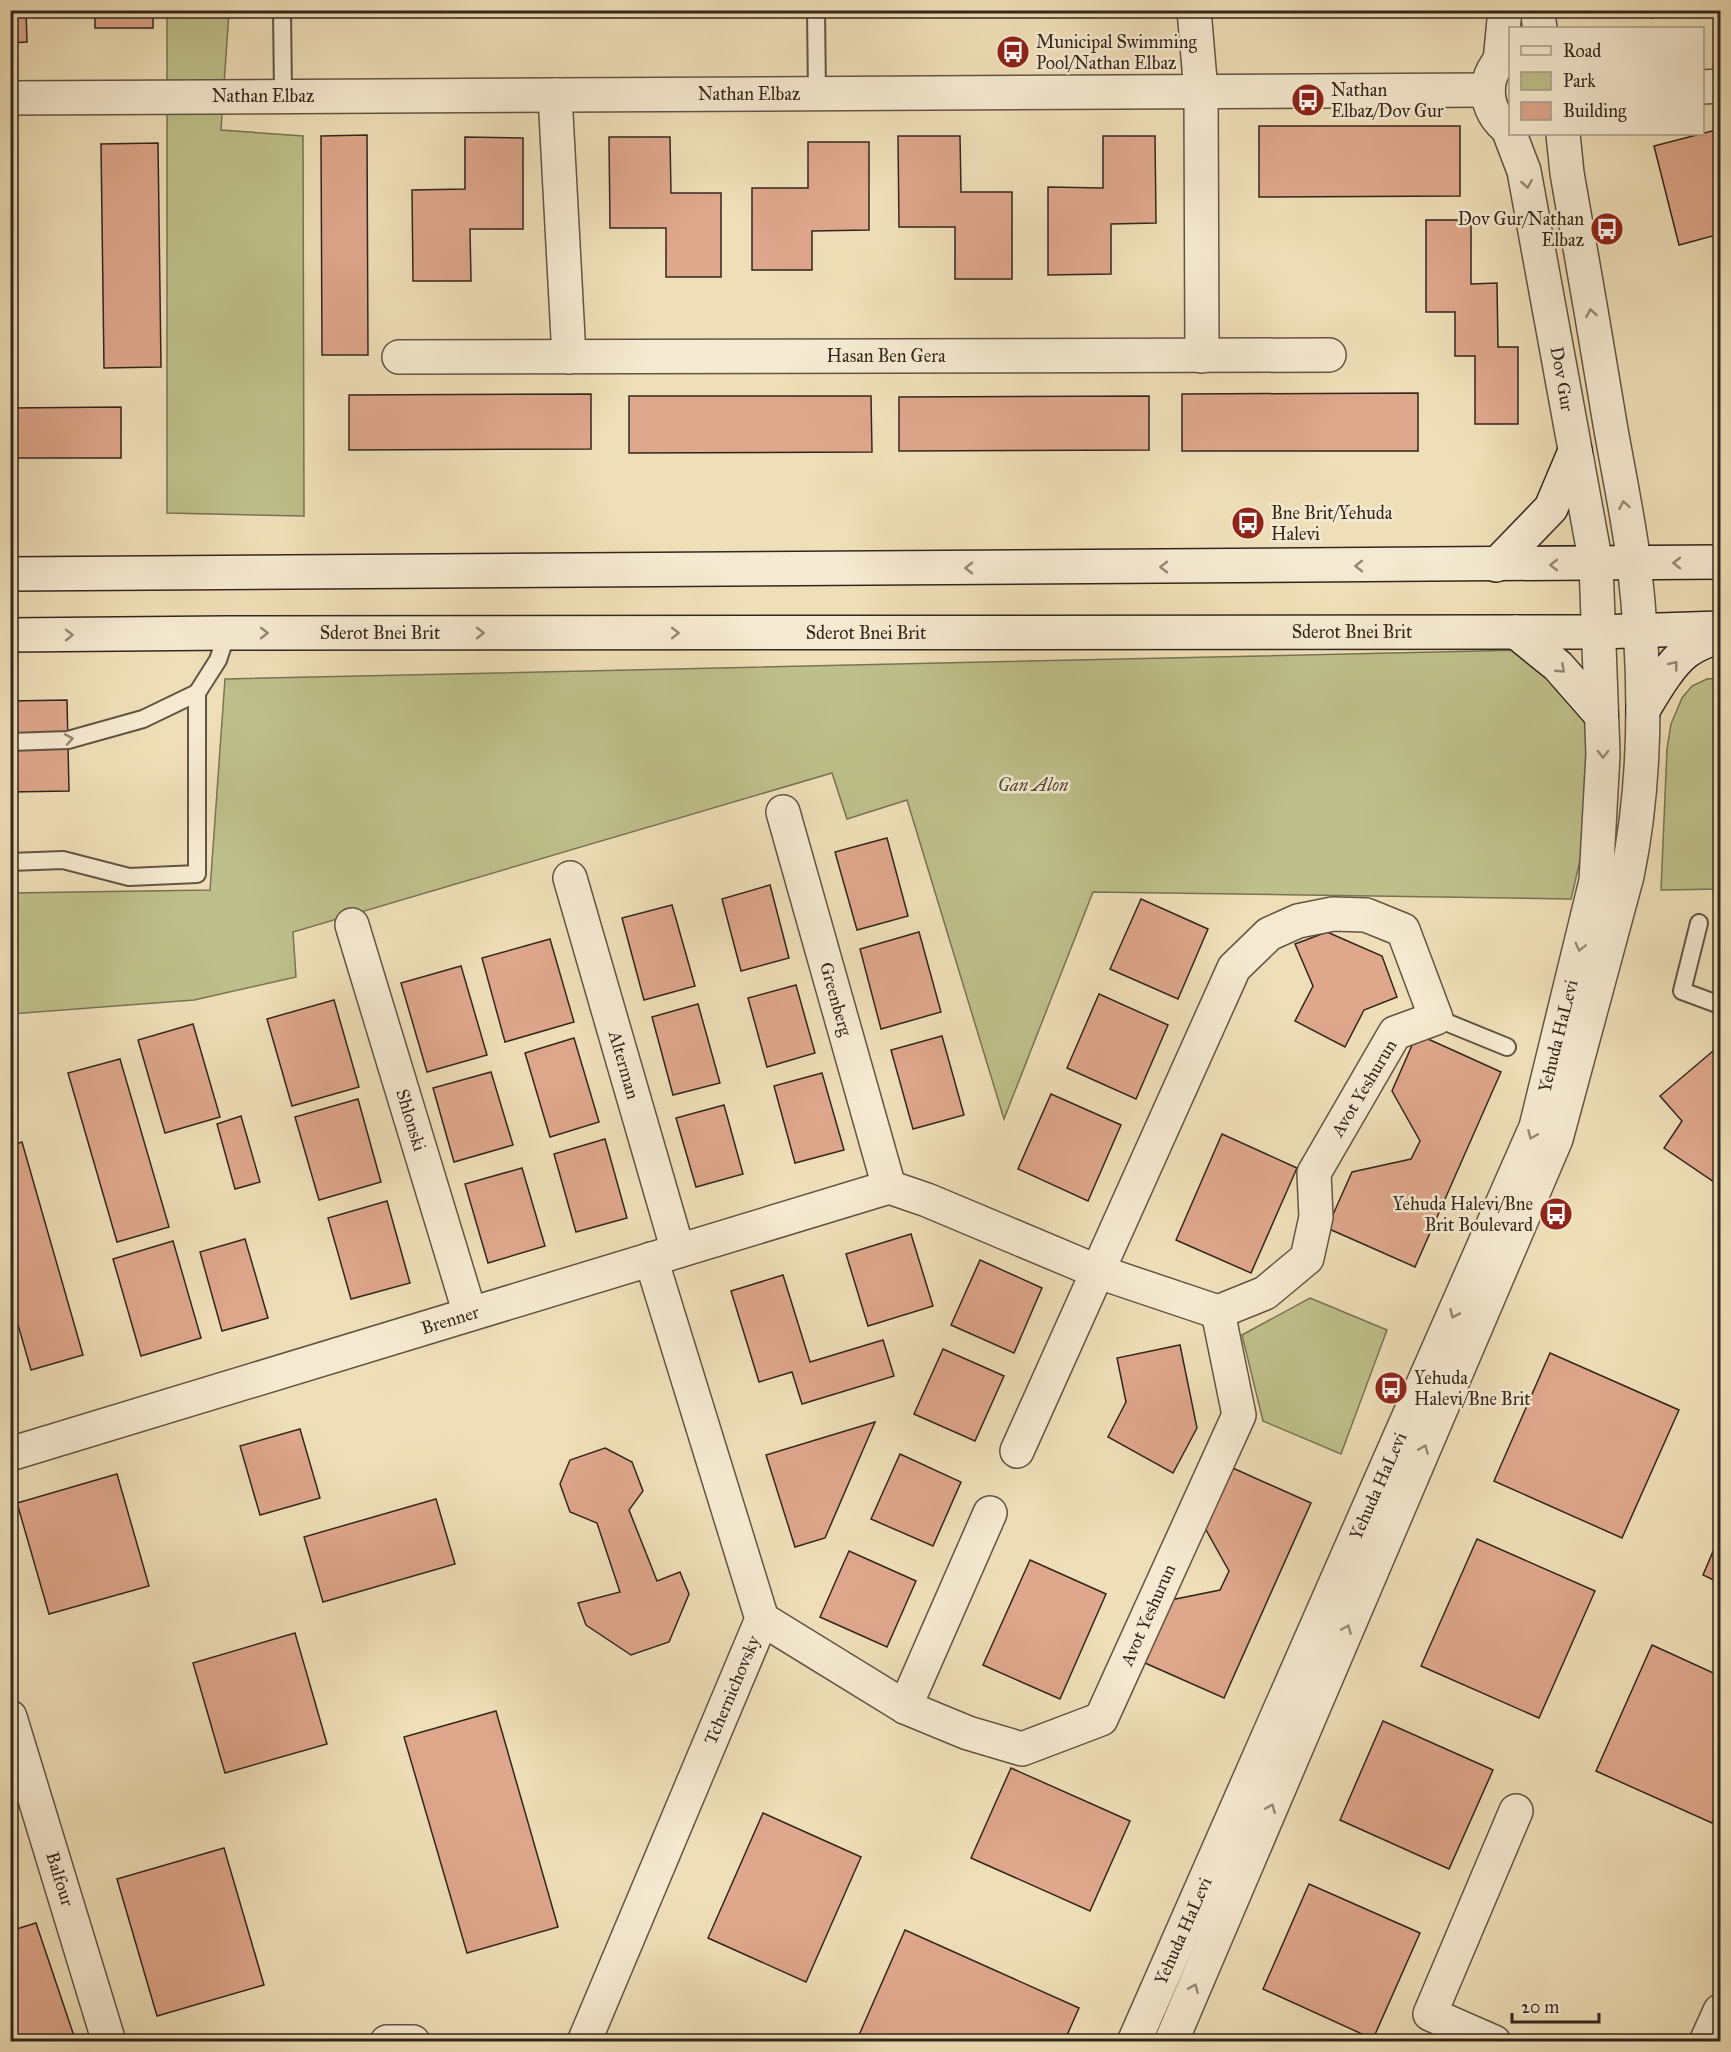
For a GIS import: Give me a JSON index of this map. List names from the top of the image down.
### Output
{
  "streets": {
    "street": [
      "Nathan Elbaz",
      "Hasan Ben Gera",
      "Dov Gur",
      "Sderot Bnei Brit",
      "Greenberg",
      "Yehuda HaLevi",
      "Alterman",
      "Avot Yeshurun",
      "Shlonski",
      "Brenner",
      "Tchernichovsky",
      "Balfour"
    ]
  },
  "crossings": [
    ["Nathan Elbaz", "Dov Gur"],
    ["Dov Gur", "Sderot Bnei Brit"],
    ["Dov Gur", "Yehuda HaLevi"],
    ["Sderot Bnei Brit", "Yehuda HaLevi"],
    ["Greenberg", "Brenner"],
    ["Alterman", "Brenner"],
    ["Alterman", "Tchernichovsky"],
    ["Avot Yeshurun", "Tchernichovsky"],
    ["Shlonski", "Brenner"],
    ["Brenner", "Tchernichovsky"]
  ],
  "parks": ["Gan Alon"],
  "places": {
    "bus stop": [
      "Municipal Swimming Pool/Nathan Elbaz",
      "Nathan Elbaz/Dov Gur",
      "Dov Gur/Nathan Elbaz",
      "Bne Brit/Yehuda Halevi",
      "Yehuda Halevi/Bne Brit Boulevard",
      "Yehuda Halevi/Bne Brit"
    ]
  },
  "legend": ["Road", "Park", "Building"],
  "scale_bar": "20 m"
}
